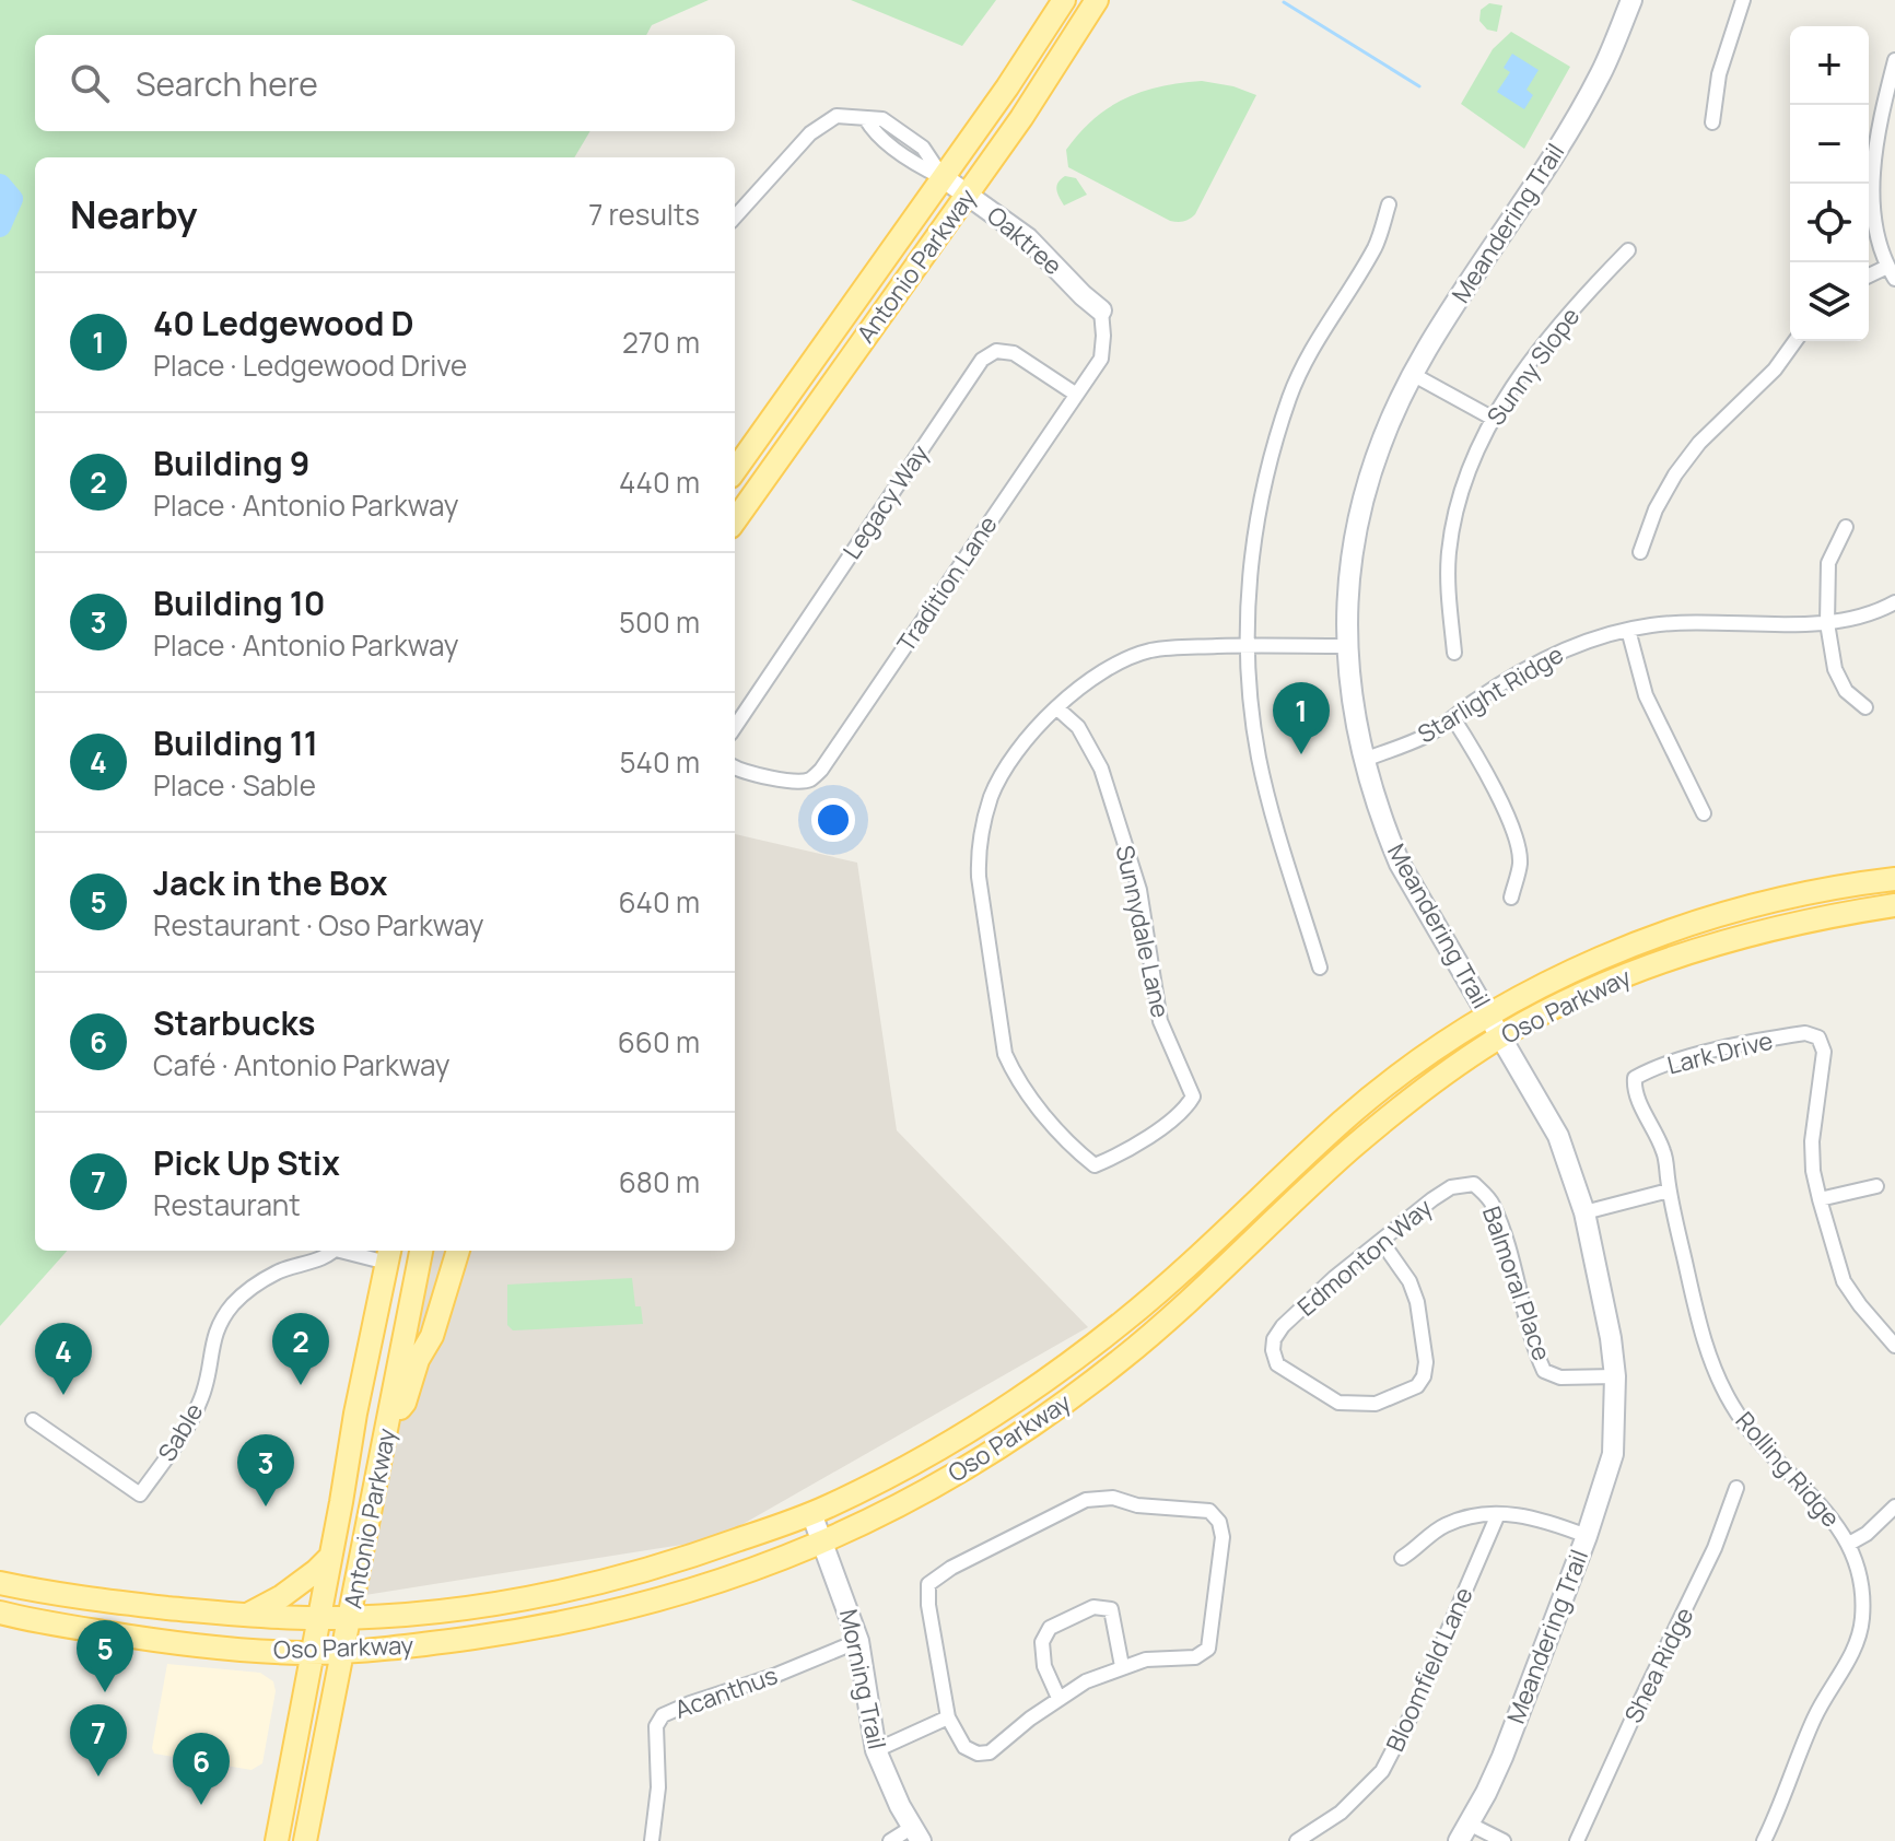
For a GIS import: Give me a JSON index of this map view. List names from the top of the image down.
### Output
{
  "streets": {
    "main road": ["Antonio Parkway", "Oso Parkway"],
    "street": [
      "Meandering Trail",
      "Oaktree",
      "Sunny Slope",
      "Legacy Way",
      "Tradition Lane",
      "Starlight Ridge",
      "Sunnydale Lane",
      "Lark Drive",
      "Edmonton Way",
      "Balmoral Place",
      "Sable",
      "Rolling Ridge",
      "Shea Ridge",
      "Bloomfield Lane",
      "Morning Trail",
      "Acanthus"
    ]
  },
  "crossings": [
    ["Meandering Trail", "Starlight Ridge"],
    ["Meandering Trail", "Oso Parkway"],
    ["Meandering Trail", "Balmoral Place"],
    ["Oaktree", "Antonio Parkway"],
    ["Oaktree", "Tradition Lane"],
    ["Antonio Parkway", "Oso Parkway"],
    ["Antonio Parkway", "Sable"],
    ["Legacy Way", "Tradition Lane"],
    ["Oso Parkway", "Morning Trail"],
    ["Lark Drive", "Rolling Ridge"],
    ["Edmonton Way", "Balmoral Place"],
    ["Morning Trail", "Acanthus"]
  ],
  "page": {
    "map_buttons": ["+", "−"],
    "search": "Search here",
    "heading": ["Nearby", "7 results"],
    "list": [
      {
        "mark": "1",
        "name": "40 Ledgewood D",
        "note": "Place · Ledgewood Drive",
        "value": "270 m"
      },
      {
        "mark": "2",
        "name": "Building 9",
        "note": "Place · Antonio Parkway",
        "value": "440 m"
      },
      {
        "mark": "3",
        "name": "Building 10",
        "note": "Place · Antonio Parkway",
        "value": "500 m"
      },
      {
        "mark": "4",
        "name": "Building 11",
        "note": "Place · Sable",
        "value": "540 m"
      },
      {
        "mark": "5",
        "name": "Jack in the Box",
        "note": "Restaurant · Oso Parkway",
        "value": "640 m"
      },
      {
        "mark": "6",
        "name": "Starbucks",
        "note": "Café · Antonio Parkway",
        "value": "660 m"
      },
      {
        "mark": "7",
        "name": "Pick Up Stix",
        "note": "Restaurant",
        "value": "680 m"
      }
    ],
    "pins": [
      "1",
      "2",
      "4",
      "3",
      "5",
      "7",
      "6"
    ]
  }
}
